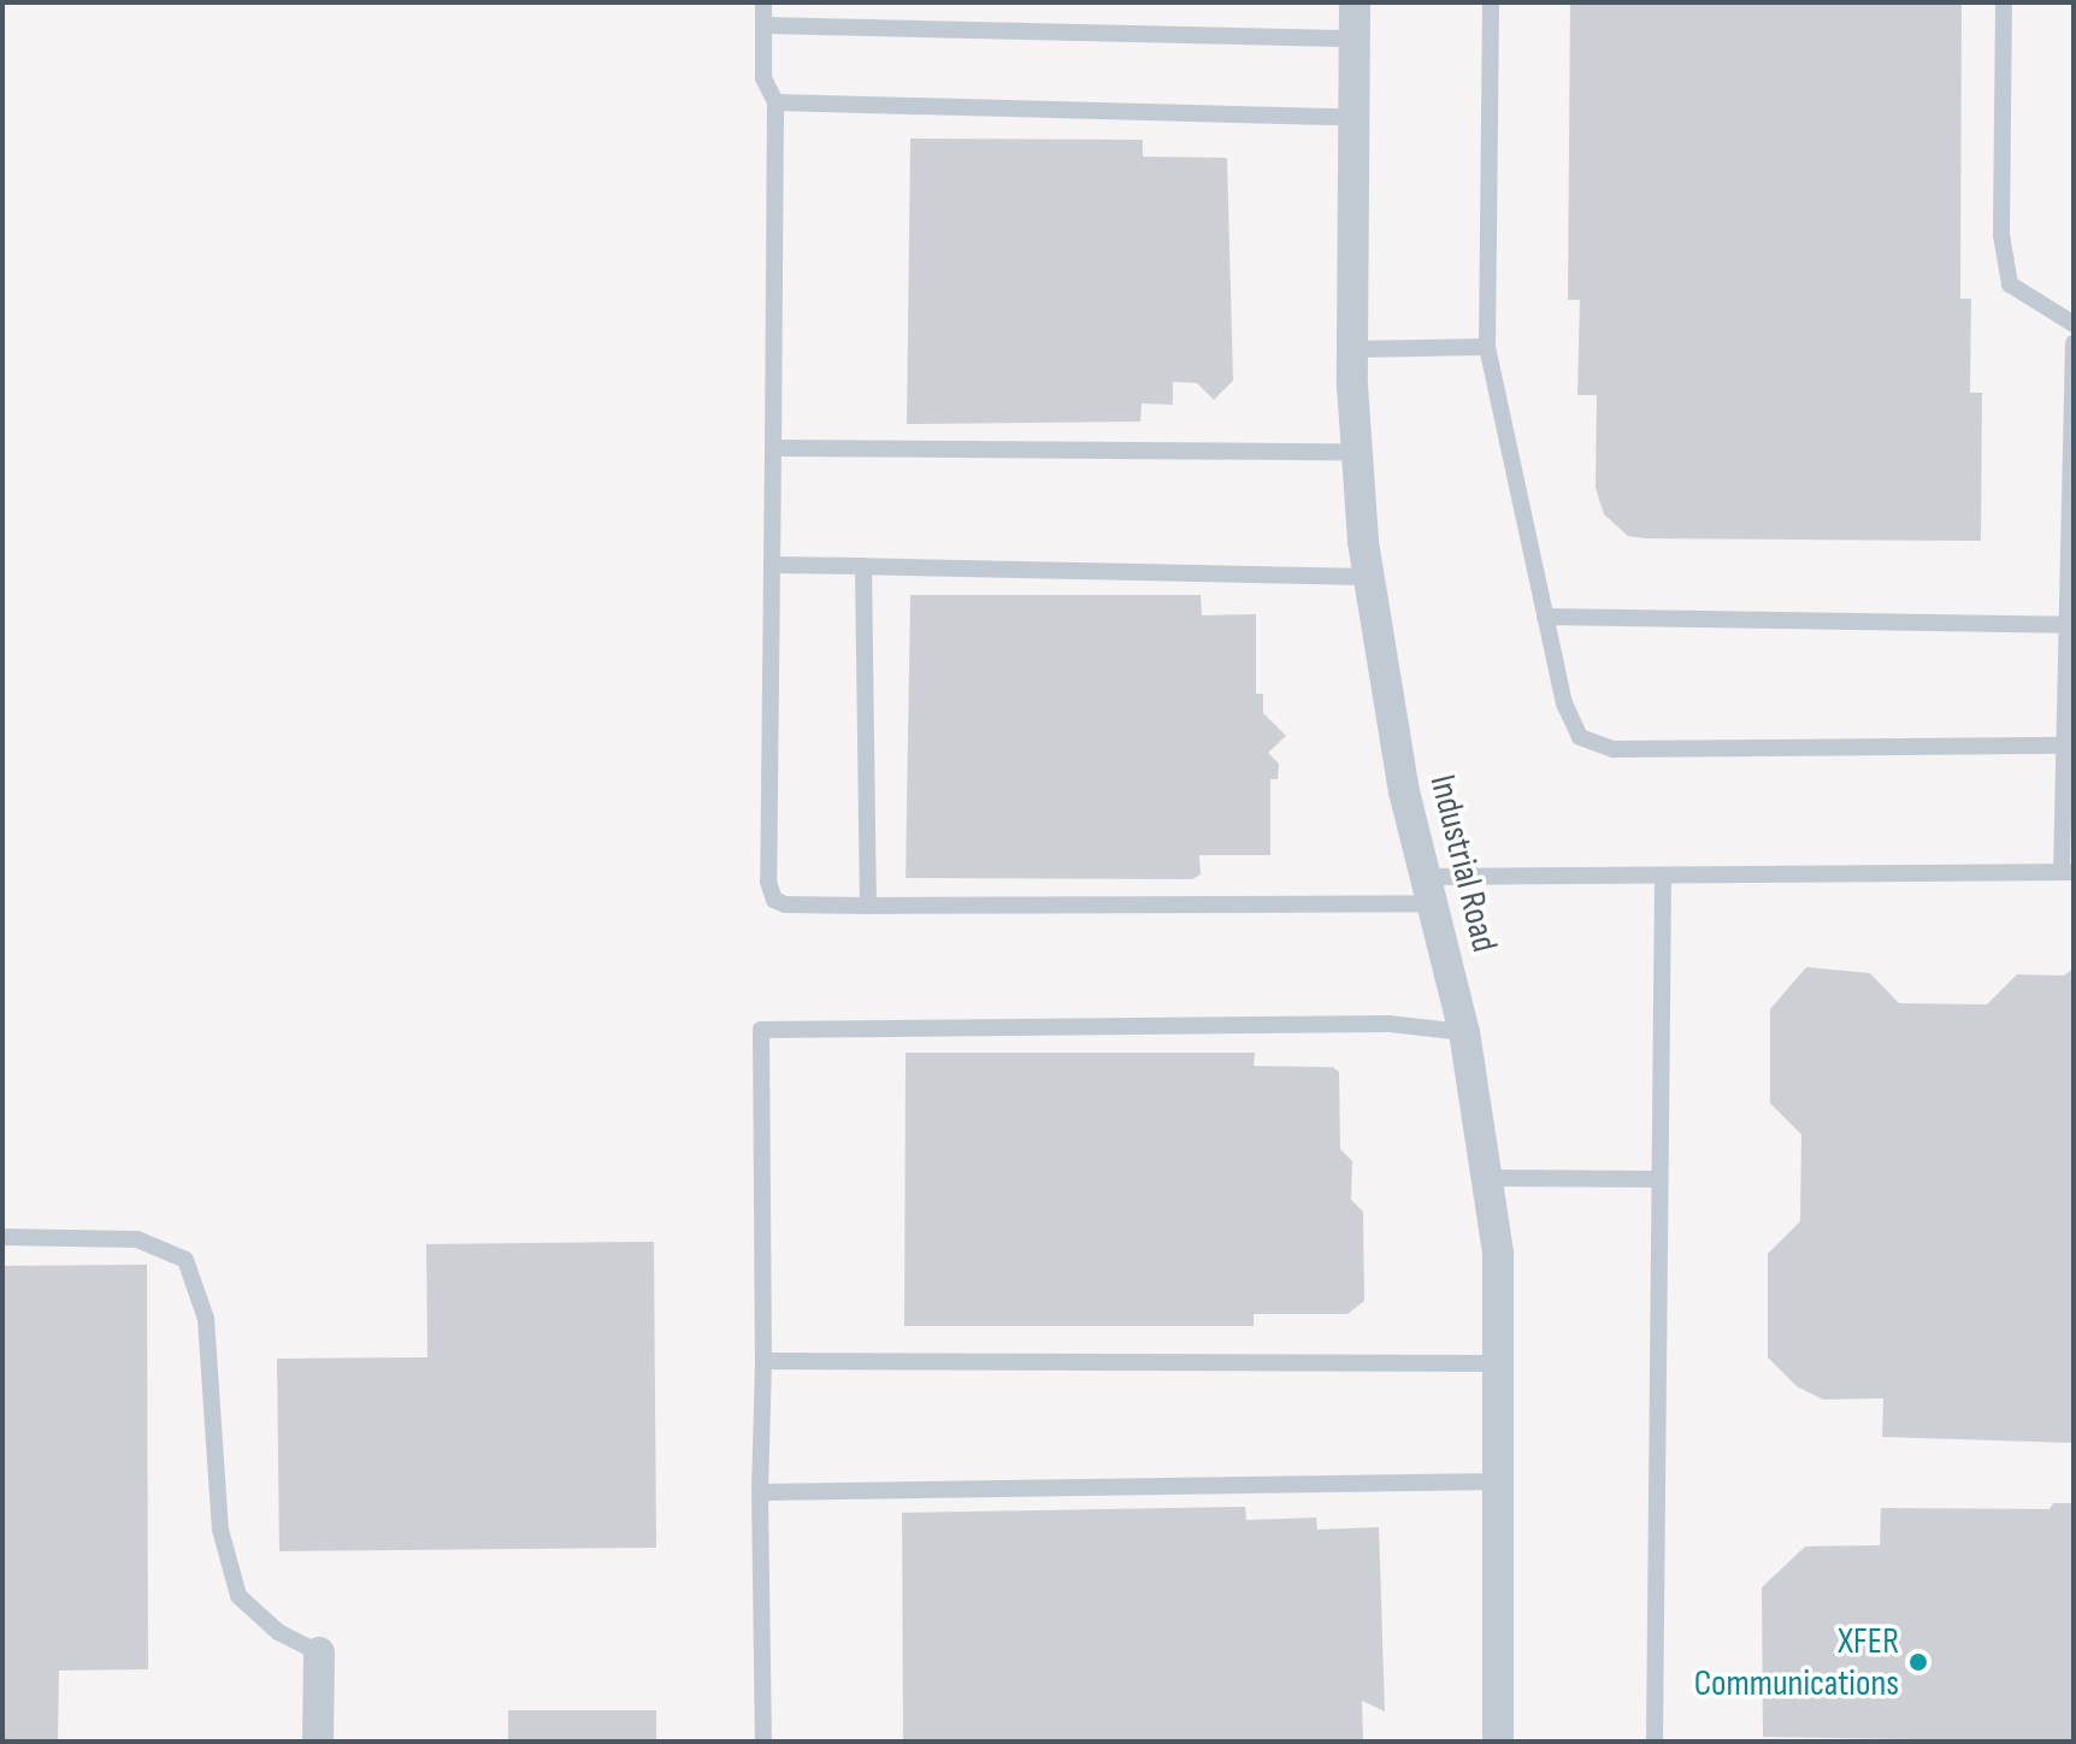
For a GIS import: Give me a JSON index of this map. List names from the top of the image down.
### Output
{
  "streets": {
    "street": ["Industrial Road"]
  },
  "places": ["XFER Communications"]
}
